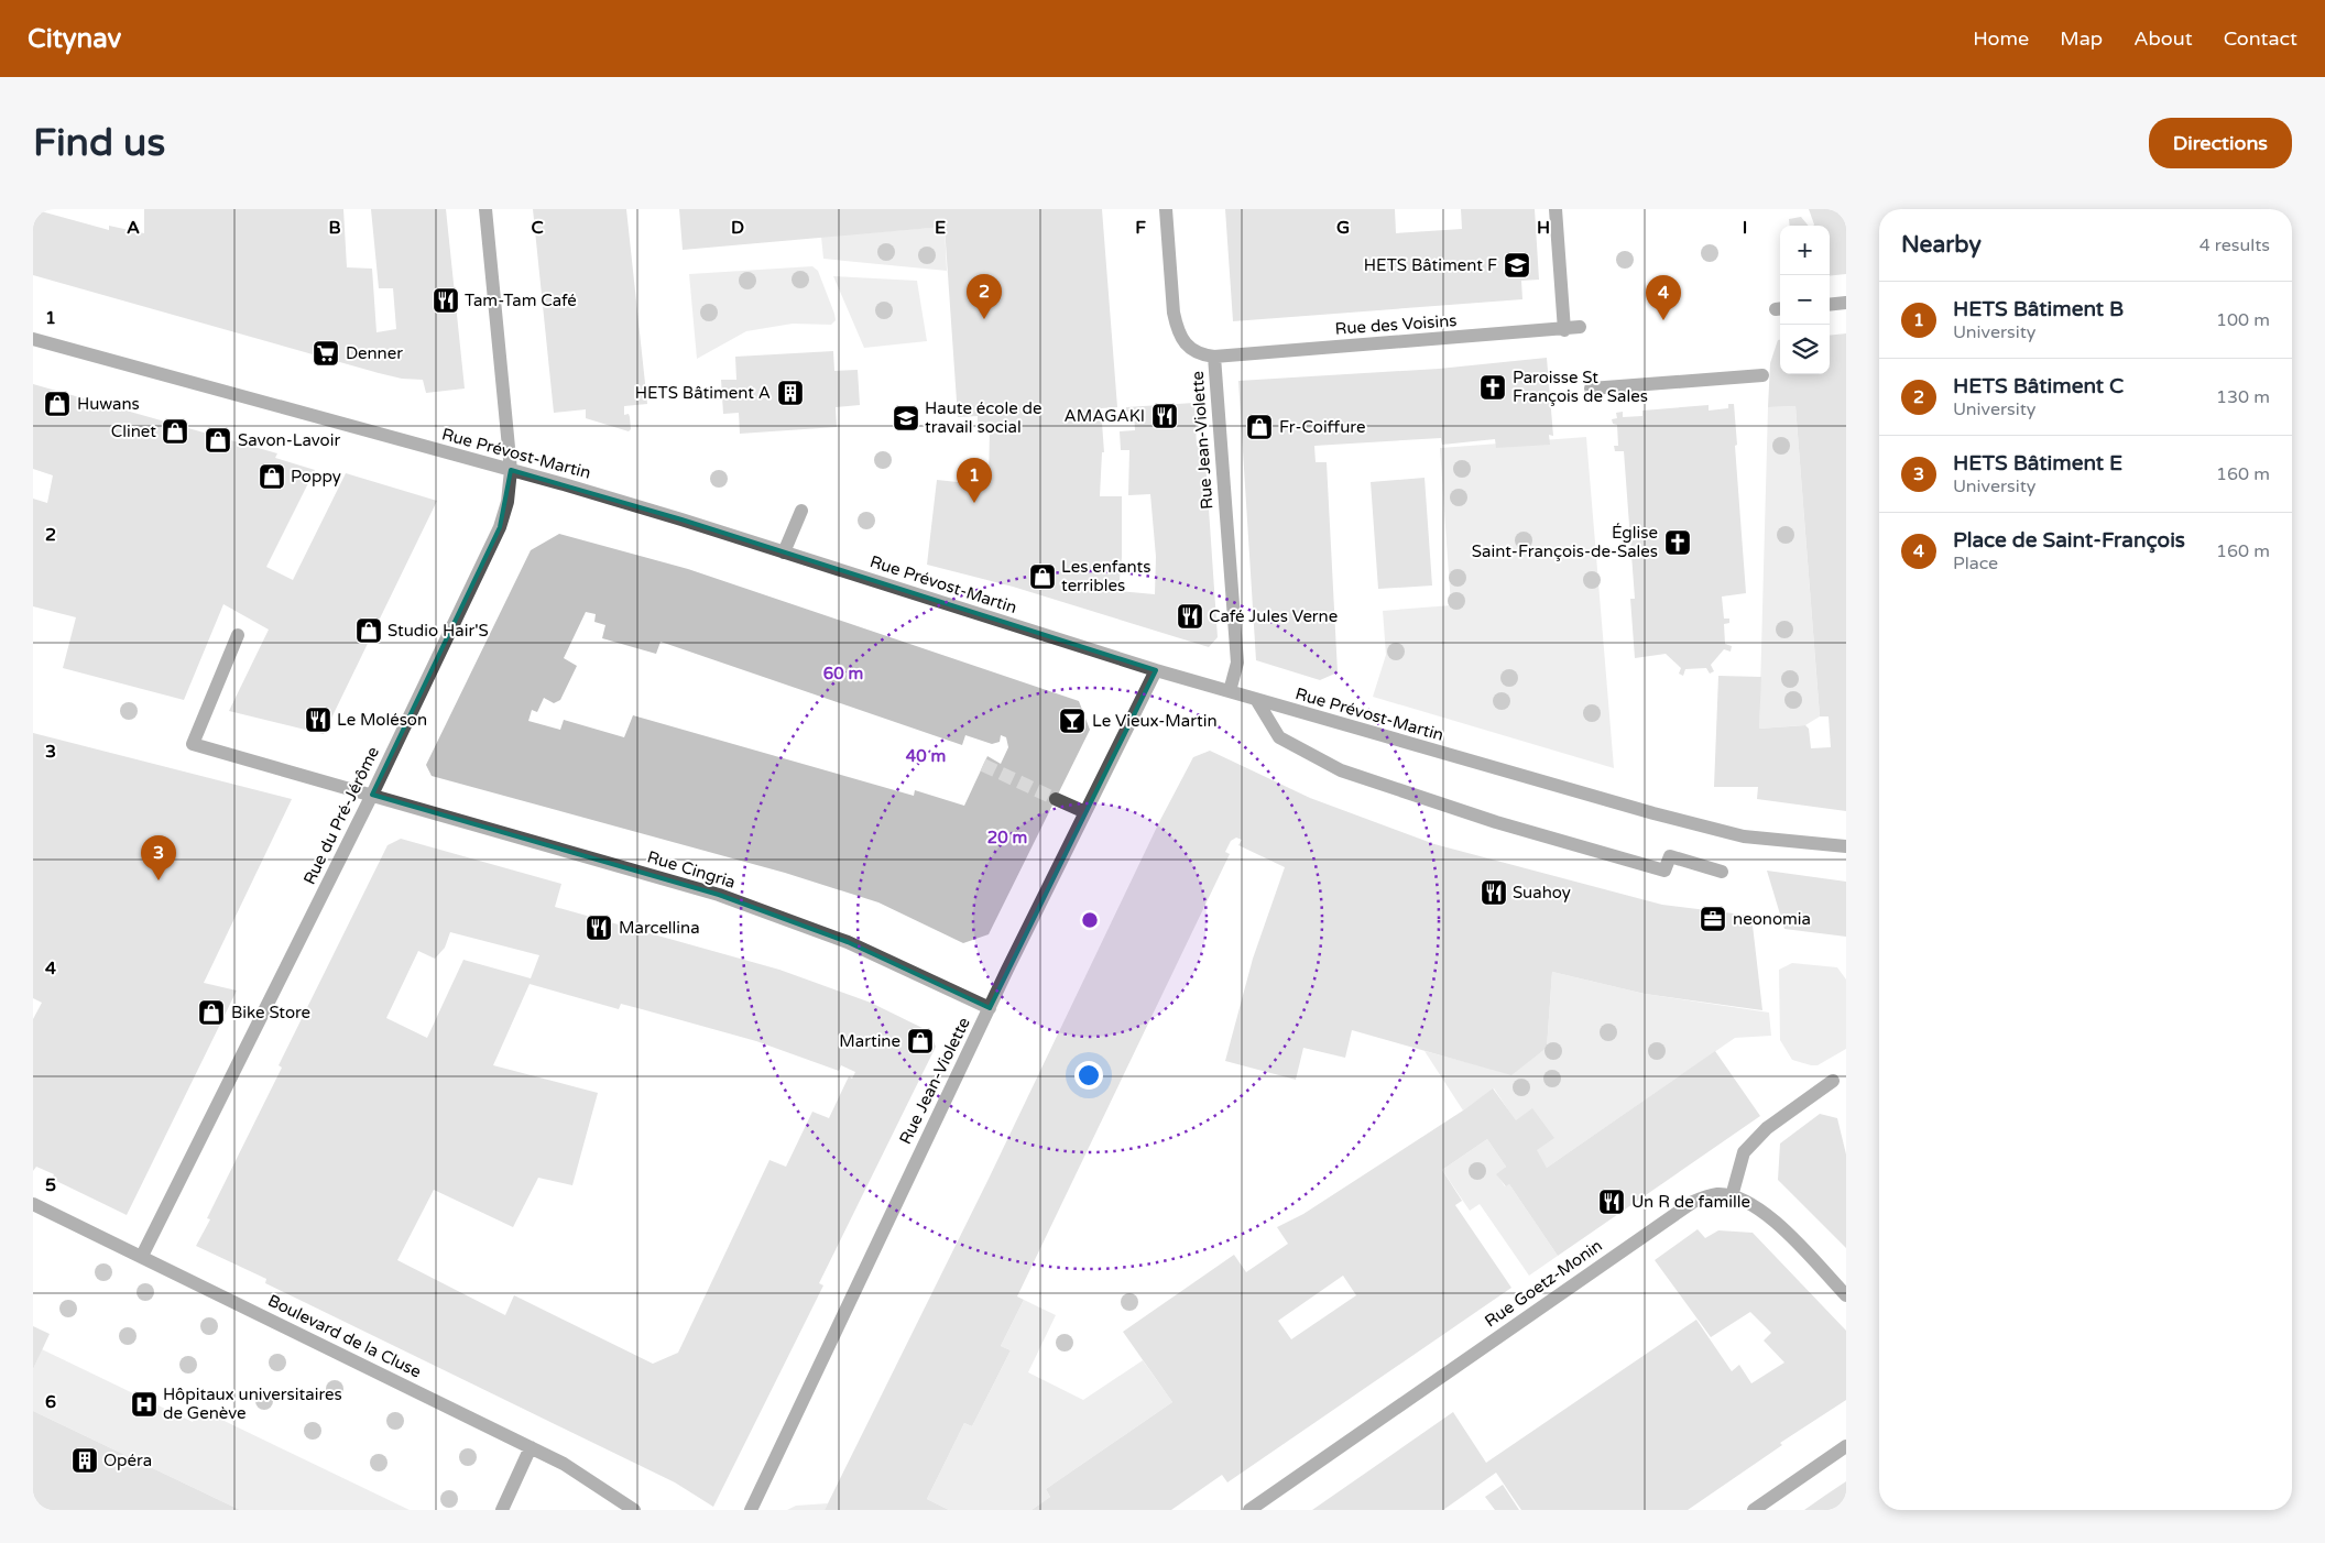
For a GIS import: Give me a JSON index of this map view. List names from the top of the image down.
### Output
{
  "streets": {
    "street": [
      "Rue des Voisins",
      "Rue Jean-Violette",
      "Rue Prévost-Martin",
      "Rue du Pré-Jérôme",
      "Rue Cingria",
      "Rue Goetz-Monin",
      "Boulevard de la Cluse"
    ]
  },
  "crossings": [
    ["Rue des Voisins", "Rue Jean-Violette"],
    ["Rue Jean-Violette", "Rue Prévost-Martin"],
    ["Rue Jean-Violette", "Rue Cingria"],
    ["Rue Prévost-Martin", "Rue du Pré-Jérôme"],
    ["Rue du Pré-Jérôme", "Rue Cingria"],
    ["Rue du Pré-Jérôme", "Boulevard de la Cluse"]
  ],
  "places": {
    "school or university": ["HETS Bâtiment F", "Haute école de travail social"],
    "restaurant": [
      "Tam-Tam Café",
      "AMAGAKI",
      "Café Jules Verne",
      "Le Moléson",
      "Suahoy",
      "Marcellina",
      "Un R de famille"
    ],
    "supermarket": ["Denner"],
    "church": ["Paroisse St François de Sales", "Église Saint-François-de-Sales"],
    "building": ["HETS Bâtiment A", "Opéra"],
    "shop": [
      "Huwans",
      "Fr-Coiffure",
      "Clinet",
      "Savon-Lavoir",
      "Poppy",
      "Les enfants terribles",
      "Studio Hair'S",
      "Bike Store",
      "Martine"
    ],
    "bar": ["Le Vieux-Martin"],
    "office": ["neonomia"],
    "hospital": ["Hôpitaux universitaires de Genève"]
  },
  "page": {
    "header": "Citynav",
    "nav": [
      "Home",
      "Map",
      "About",
      "Contact"
    ],
    "buttons": "Directions",
    "title": "Find us",
    "heading": ["Nearby", "4 results"],
    "map_buttons": ["+", "−"],
    "pins": [
      "2",
      "4",
      "1",
      "3"
    ],
    "list": [
      {
        "mark": "1",
        "name": "HETS Bâtiment B",
        "note": "University",
        "value": "100 m"
      },
      {
        "mark": "2",
        "name": "HETS Bâtiment C",
        "note": "University",
        "value": "130 m"
      },
      {
        "mark": "3",
        "name": "HETS Bâtiment E",
        "note": "University",
        "value": "160 m"
      },
      {
        "mark": "4",
        "name": "Place de Saint-François",
        "note": "Place",
        "value": "160 m"
      }
    ]
  },
  "grid": {
    "columns": [
      "A",
      "B",
      "C",
      "D",
      "E",
      "F",
      "G",
      "H",
      "I"
    ],
    "rows": [
      "1",
      "2",
      "3",
      "4",
      "5",
      "6"
    ]
  },
  "rings": ["60 m", "40 m", "20 m"]
}
